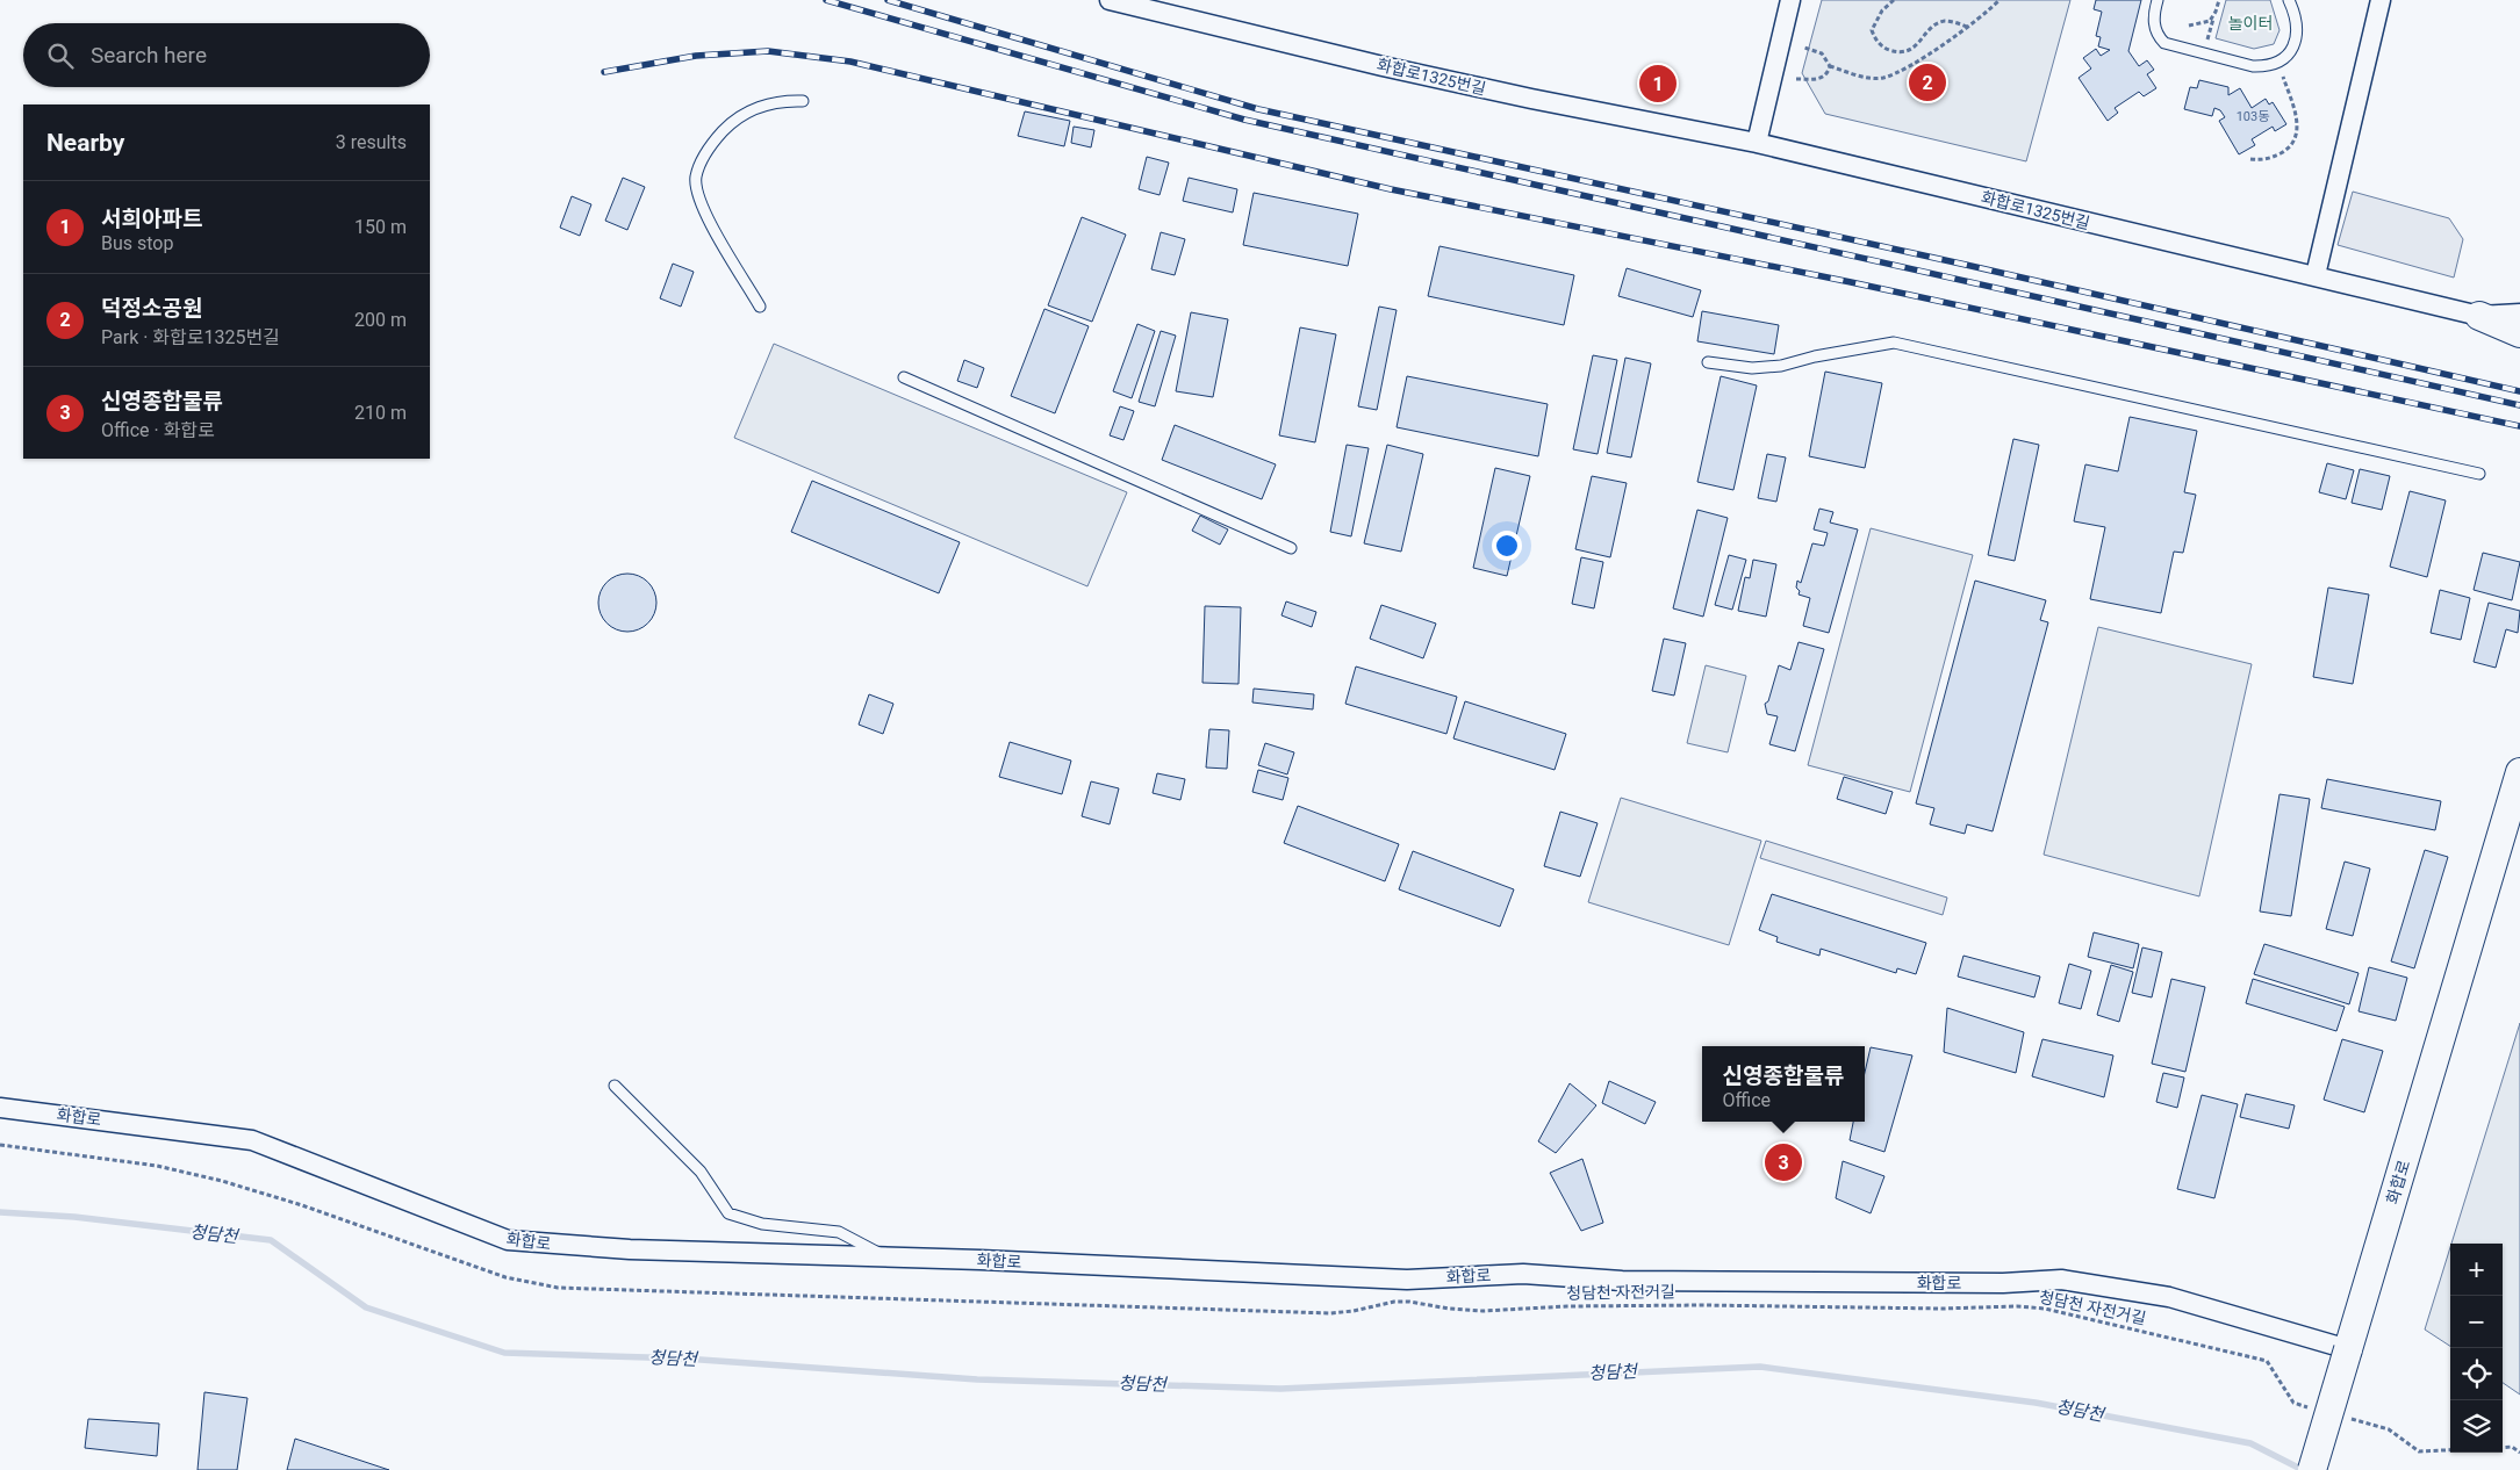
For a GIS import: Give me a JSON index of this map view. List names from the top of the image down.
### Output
{
  "streets": {
    "main road": ["화합로"],
    "street": ["화합로1325번길"],
    "path": ["청담천 자전거길"]
  },
  "water": ["청담천"],
  "parks": ["놀이터"],
  "house_numbers": ["103동"],
  "page": {
    "search": "Search here",
    "pins": ["2", "1", "3"],
    "heading": ["Nearby", "3 results"],
    "list": [
      {
        "mark": "1",
        "name": "서희아파트",
        "note": "Bus stop",
        "value": "150 m"
      },
      {
        "mark": "2",
        "name": "덕정소공원",
        "note": "Park · 화합로1325번길",
        "value": "200 m"
      },
      {
        "mark": "3",
        "name": "신영종합물류",
        "note": "Office · 화합로",
        "value": "210 m"
      }
    ],
    "popup": ["신영종합물류", "Office"],
    "map_buttons": ["+", "−"]
  }
}
